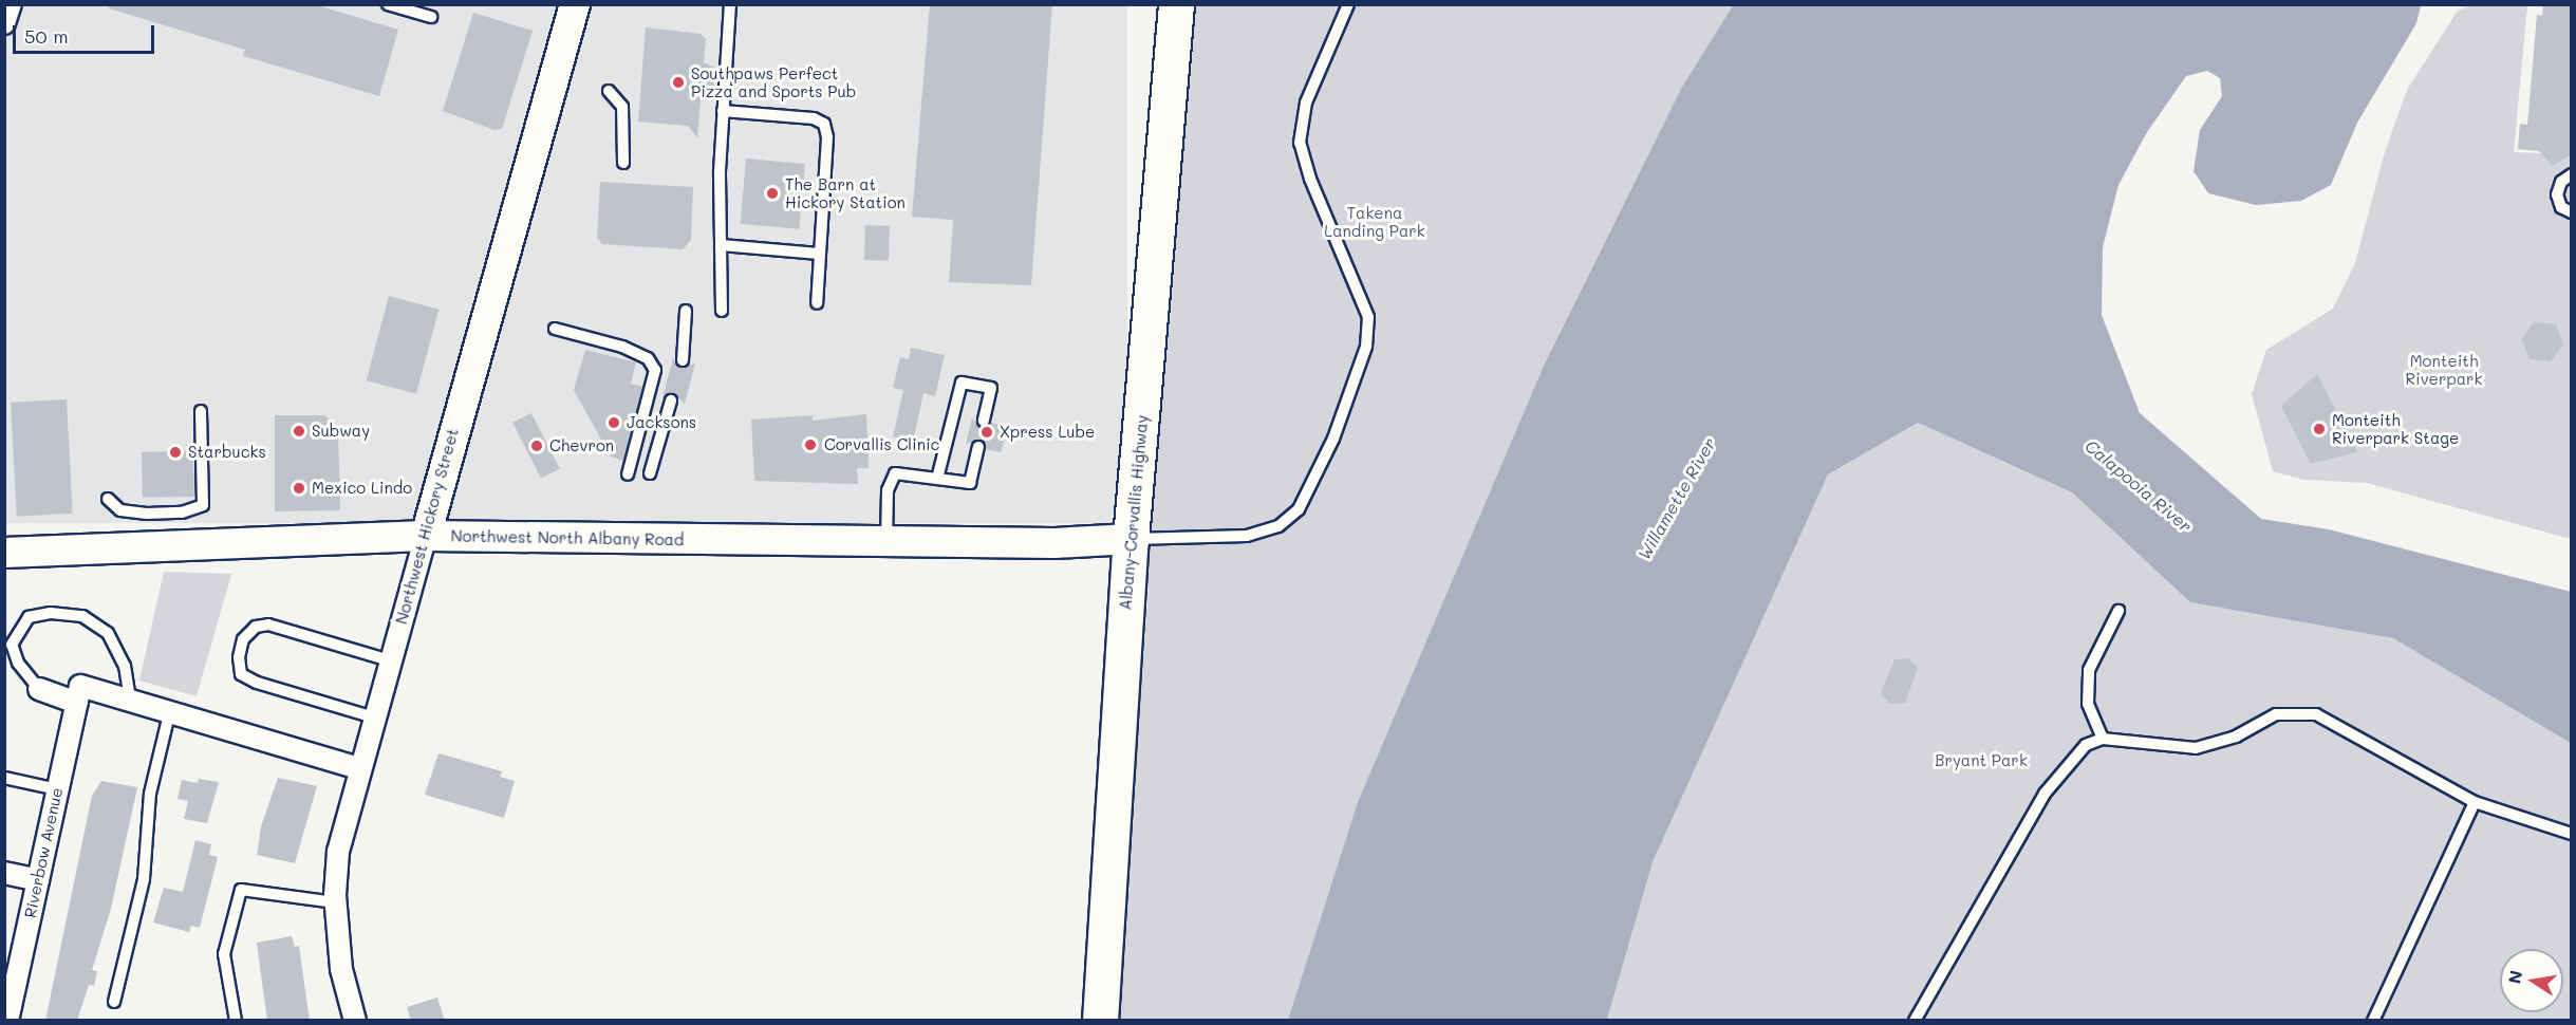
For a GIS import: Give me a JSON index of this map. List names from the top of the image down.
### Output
{
  "streets": {
    "highway": ["Albany-Corvallis Highway"],
    "main road": ["Northwest Hickory Street", "Northwest North Albany Road"],
    "street": ["Riverbow Avenue"]
  },
  "crossings": [
    ["Albany-Corvallis Highway", "Northwest North Albany Road"],
    ["Northwest Hickory Street", "Northwest North Albany Road"]
  ],
  "water": ["Calapooia River", "Willamette River"],
  "parks": ["Takena Landing Park", "Monteith Riverpark", "Bryant Park"],
  "places": [
    "Southpaws Perfect Pizza and Sports Pub",
    "The Barn at Hickory Station",
    "Jacksons",
    "Monteith Riverpark Stage",
    "Subway",
    "Xpress Lube",
    "Corvallis Clinic",
    "Chevron",
    "Starbucks",
    "Mexico Lindo"
  ],
  "scale_bar": "50 m",
  "north": "left"
}
